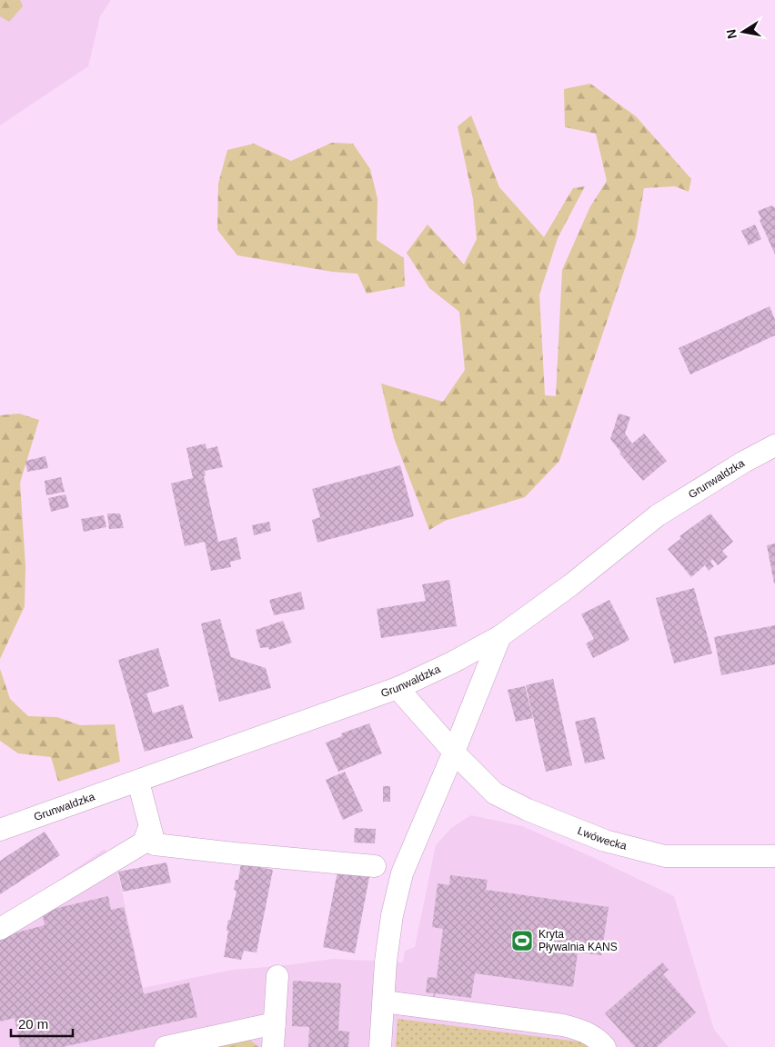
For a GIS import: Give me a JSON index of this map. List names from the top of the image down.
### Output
{
  "streets": {
    "street": ["Grunwaldzka", "Lwówecka"]
  },
  "crossings": [
    ["Grunwaldzka", "Lwówecka"]
  ],
  "places": {
    "sports": ["Kryta Pływalnia KANS"]
  },
  "scale_bar": "20 m",
  "north": "left"
}
